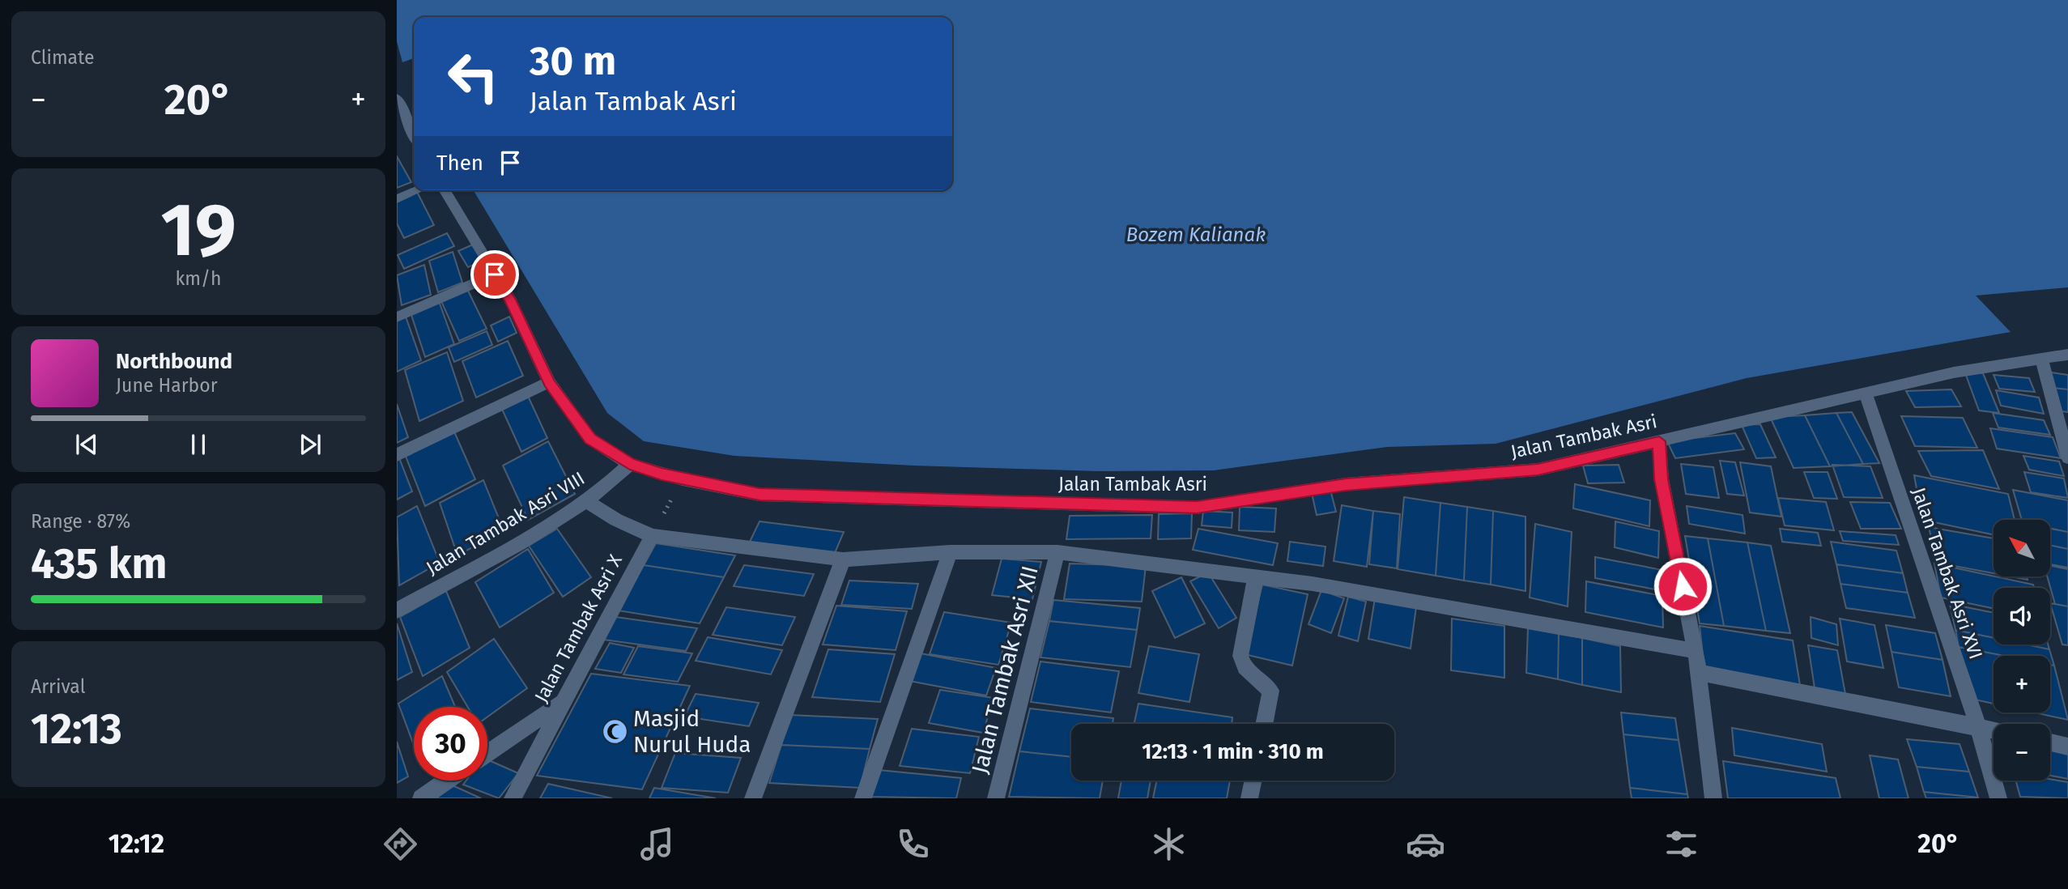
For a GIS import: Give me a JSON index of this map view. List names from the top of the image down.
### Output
{
  "streets": {
    "street": [
      "Jalan Tambak Asri",
      "Jalan Tambak Asri VIII",
      "Jalan Tambak Asri XVI",
      "Jalan Tambak Asri X",
      "Jalan Tambak Asri XII"
    ]
  },
  "crossings": [
    ["Jalan Tambak Asri", "Jalan Tambak Asri VIII"],
    ["Jalan Tambak Asri", "Jalan Tambak Asri XVI"]
  ],
  "water": ["Bozem Kalianak"],
  "places": {
    "mosque": ["Masjid Nurul Huda"]
  },
  "north": "top left",
  "page": {
    "tile": [
      "Climate",
      ["19", "km/h"],
      ["Range · 87%", "435 km"],
      ["Arrival", "12:13"]
    ],
    "turn": ["30 m", "Jalan Tambak Asri"],
    "heat": ["−", "20°", "+"],
    "then": "Then",
    "song": ["Northbound", "June Harbor"],
    "map_buttons": ["+", "−"],
    "limit": "30",
    "trip": "12:13 · 1 min · 310 m",
    "tabs": ["12:12", "20°"]
  }
}
